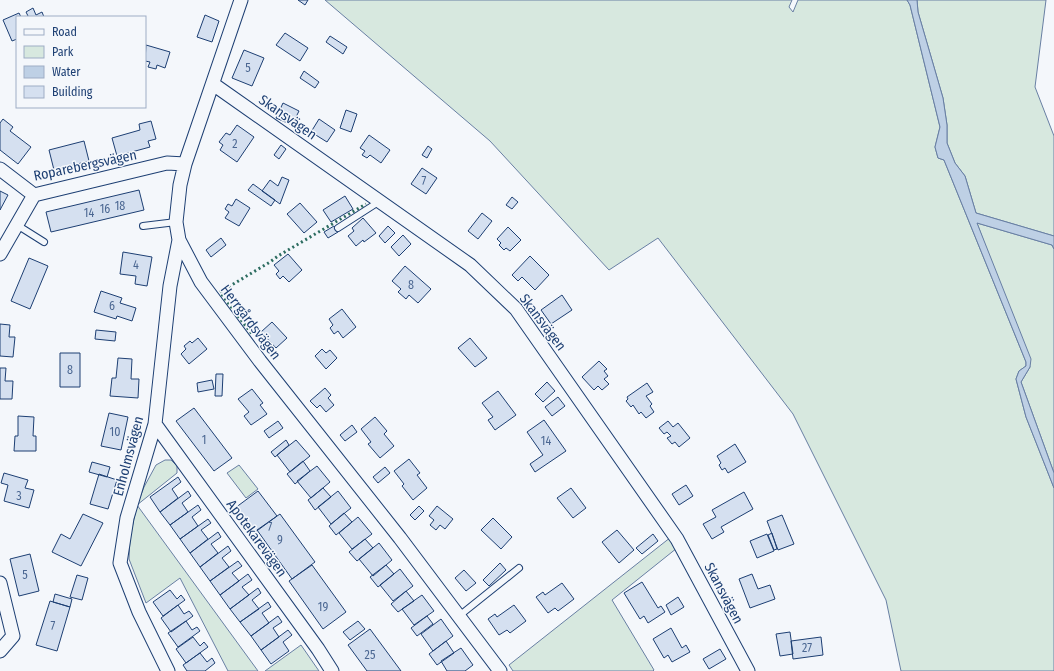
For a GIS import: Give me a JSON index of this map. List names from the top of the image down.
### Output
{
  "streets": {
    "street": [
      "Skansvägen",
      "Roparebergsvägen",
      "Herrgårdsvägen",
      "Enholmsvägen",
      "Apotekarevägen"
    ]
  },
  "crossings": [
    ["Skansvägen", "Herrgårdsvägen"],
    ["Roparebergsvägen", "Herrgårdsvägen"],
    ["Herrgårdsvägen", "Enholmsvägen"],
    ["Enholmsvägen", "Apotekarevägen"]
  ],
  "house_numbers": [
    "5",
    "2",
    "7",
    "18",
    "16",
    "14",
    "4",
    "8",
    "6",
    "8",
    "10",
    "1",
    "14",
    "3",
    "7",
    "9",
    "5",
    "19",
    "7",
    "27",
    "25"
  ],
  "legend": [
    "Road",
    "Park",
    "Water",
    "Building"
  ]
}
